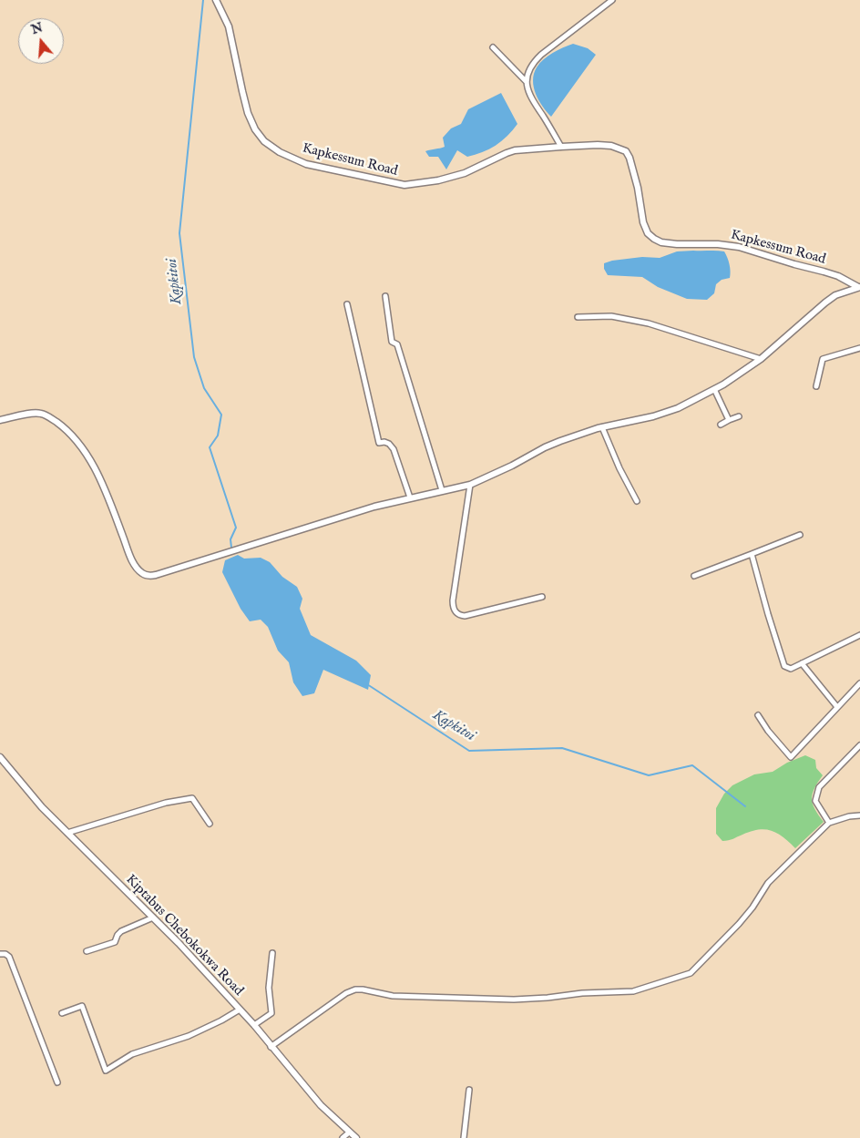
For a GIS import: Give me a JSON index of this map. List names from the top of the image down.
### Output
{
  "streets": {
    "street": ["Kapkessum Road", "Kiptabus Chebokokwa Road"]
  },
  "water": ["Kapkitoi"],
  "north": "top"
}
